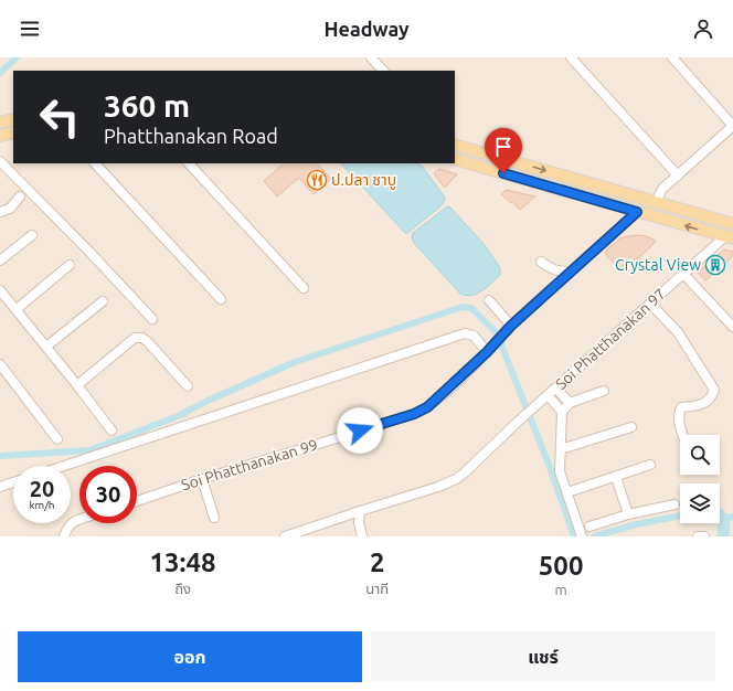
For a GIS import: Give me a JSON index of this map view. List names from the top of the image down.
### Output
{
  "streets": {
    "street": ["Soi Phatthanakan 97", "Soi Phatthanakan 99"]
  },
  "places": {
    "restaurant": ["ป.ปลา ชาบู"],
    "building": ["Crystal View"]
  },
  "page": {
    "header": "Headway",
    "turn": ["360 m", "Phatthanakan Road"],
    "speed": "20 km/h",
    "limit": "30",
    "eta": [
      "13:48",
      "ถึง",
      "2",
      "นาที",
      "500",
      "m"
    ],
    "buttons": ["ออก", "แชร์"]
  }
}
